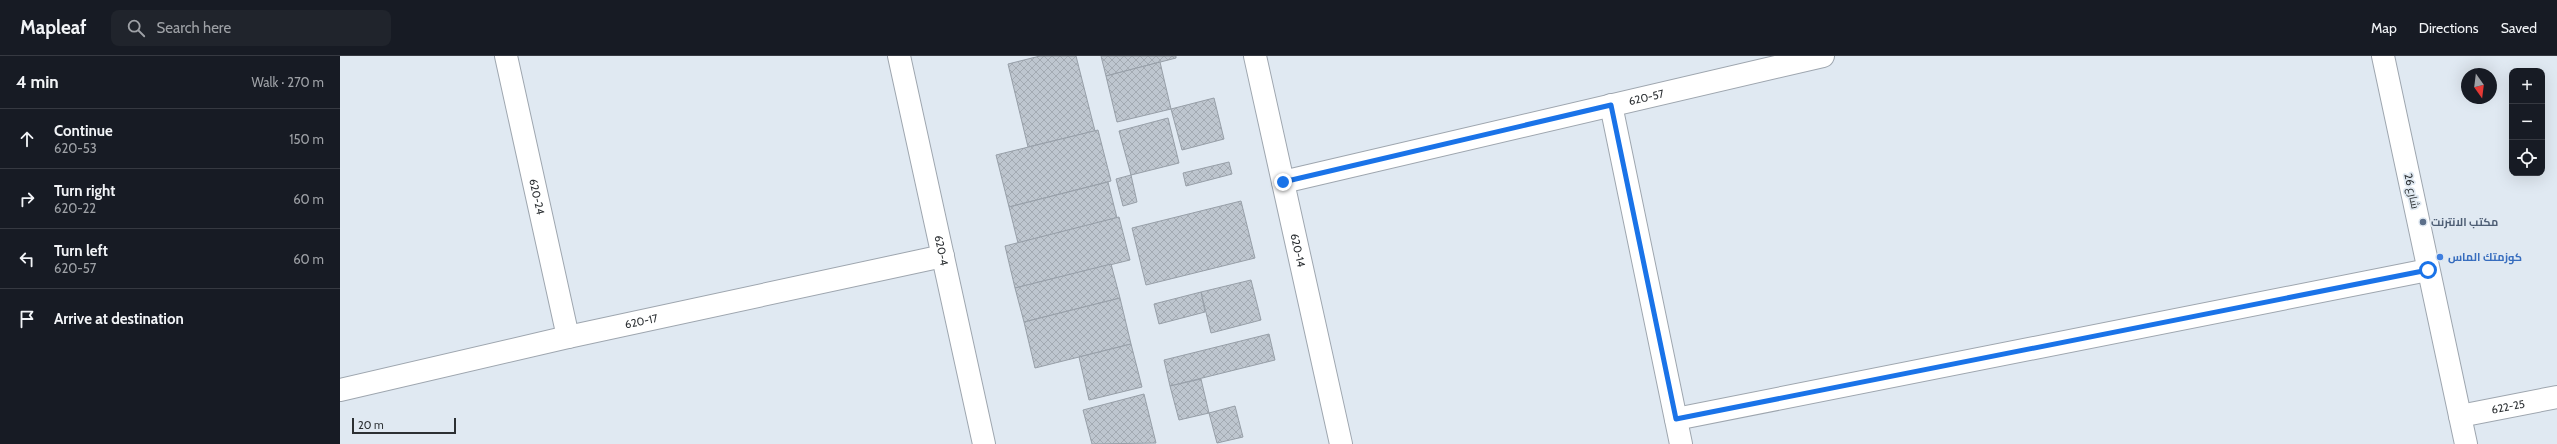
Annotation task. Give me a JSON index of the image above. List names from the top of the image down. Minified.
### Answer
{"streets":{"street":["620-57","شارع 26","620-24","620-4","620-14","620-17","622-25"]},"crossings":[["620-57","620-14"],["شارع 26","622-25"],["620-24","620-17"],["620-4","620-17"]],"places":["مكتب الانترنت","كوزمتك الماس"],"scale_bar":"20 m","north":"bottom","page":{"header":"Mapleaf","search":"Search here","nav":["Map","Directions","Saved"],"heading":["4 min","Walk · 270 m"],"map_buttons":["+","−"],"list":[["Continue","620-53","150 m"],["Turn right","620-22","60 m"],["Turn left","620-57","60 m"],"Arrive at destination"],"scale":"20 m"}}
